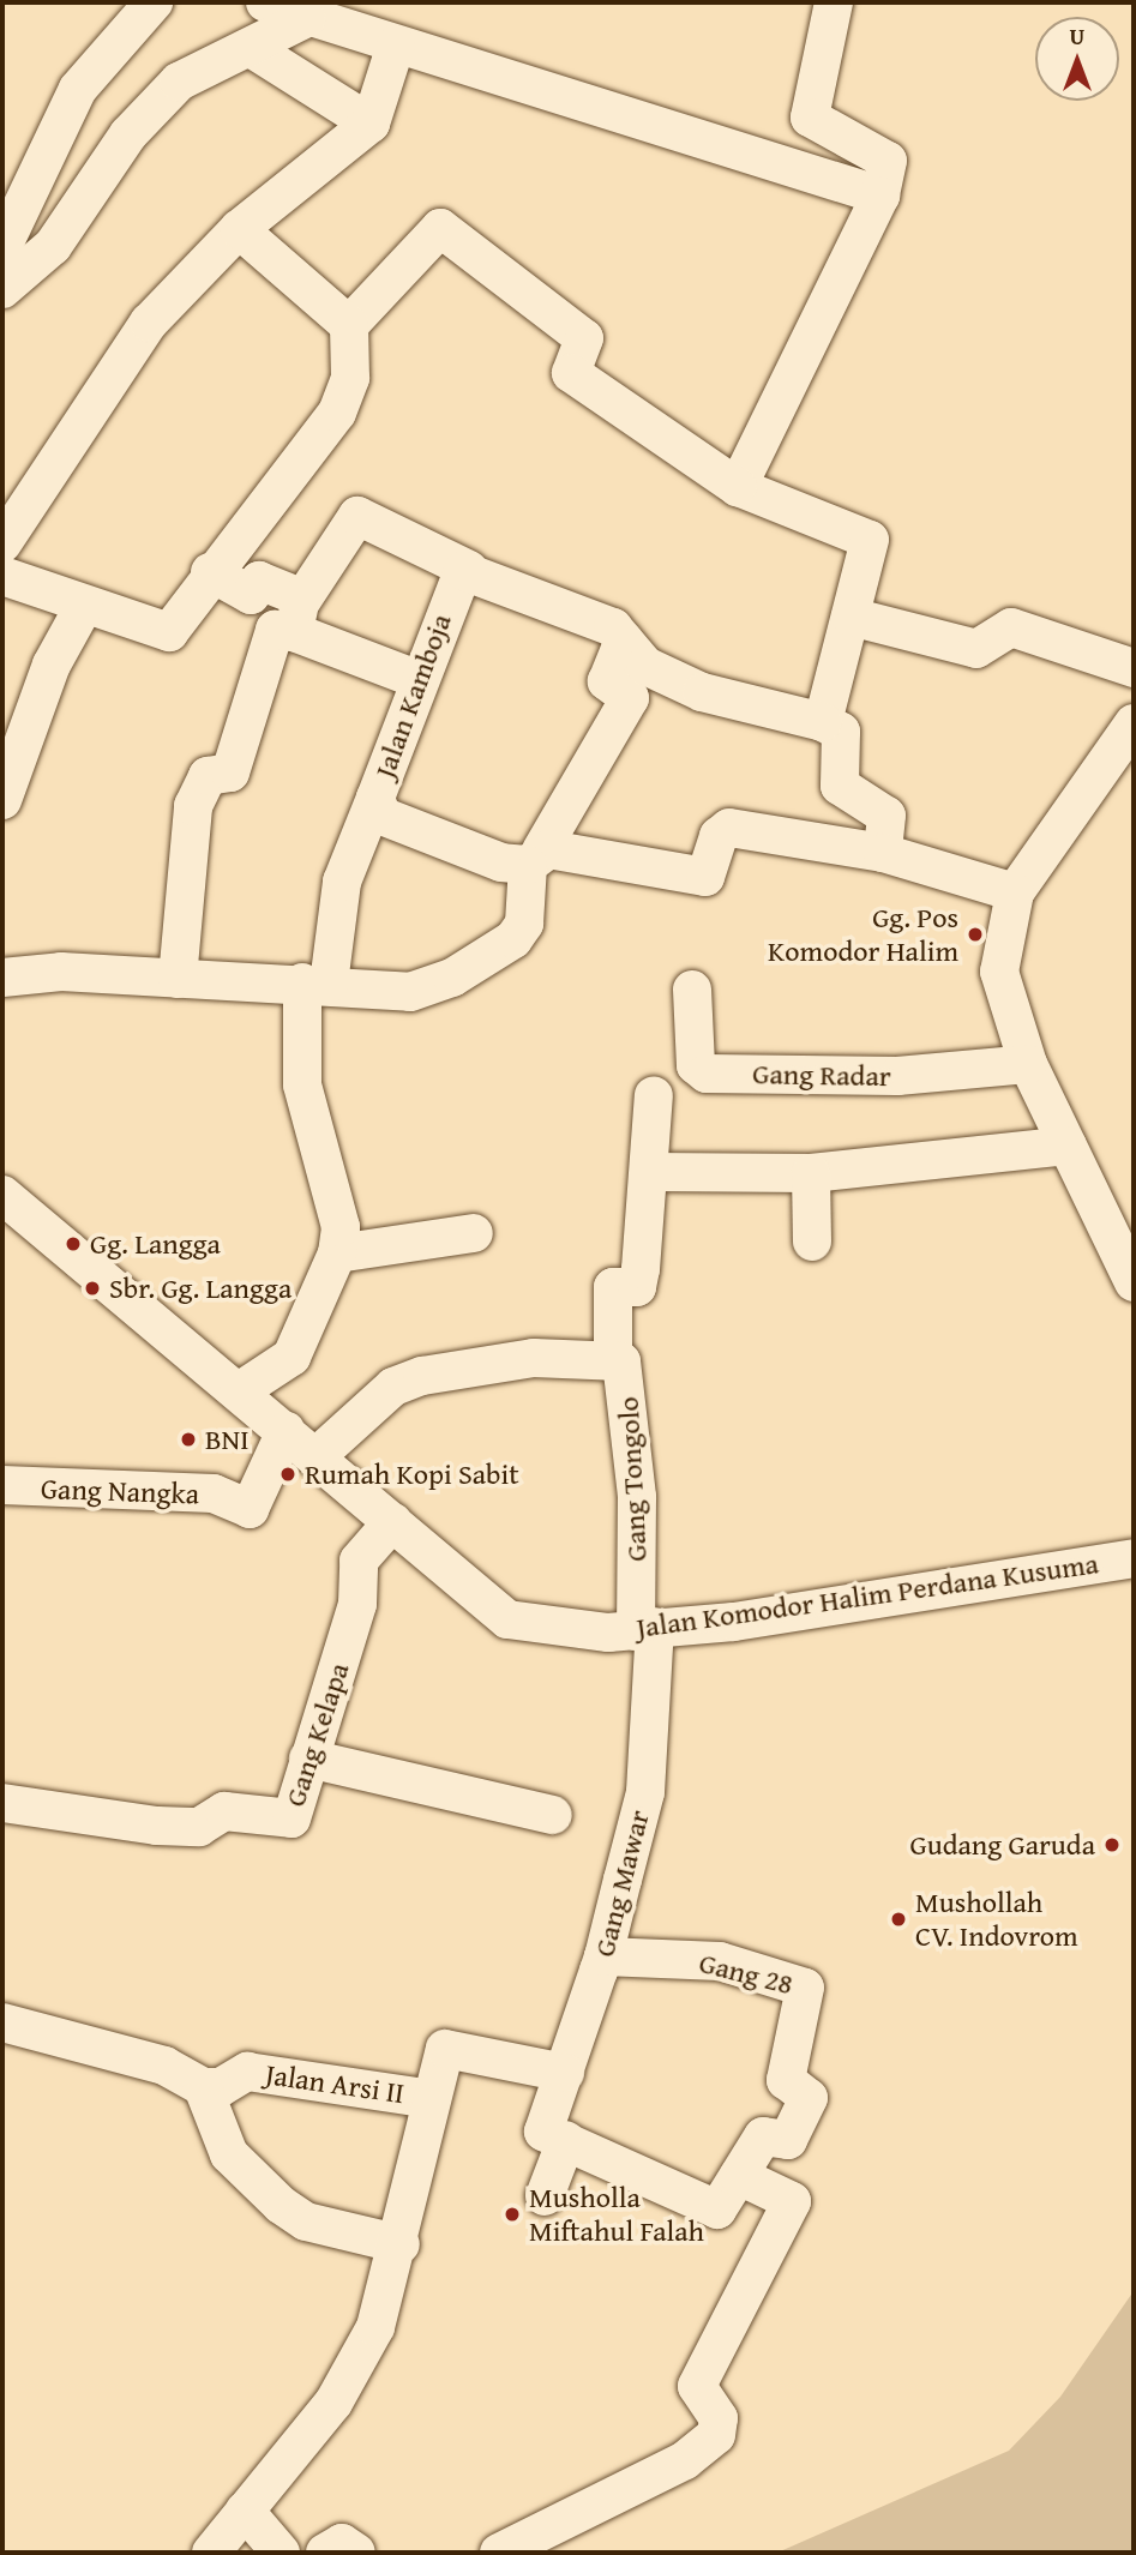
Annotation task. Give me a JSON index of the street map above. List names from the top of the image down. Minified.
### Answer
{"streets":{"street":["Jalan Kamboja","Gang Radar","Gang Tongolo","Gang Nangka","Jalan Komodor Halim Perdana Kusuma","Gang Kelapa","Gang Mawar","Gang 28","Jalan Arsi II"]},"crossings":[["Gang Tongolo","Jalan Komodor Halim Perdana Kusuma"],["Gang Tongolo","Gang Mawar"],["Gang Nangka","Jalan Komodor Halim Perdana Kusuma"],["Jalan Komodor Halim Perdana Kusuma","Gang Kelapa"],["Jalan Komodor Halim Perdana Kusuma","Gang Mawar"],["Gang Mawar","Gang 28"]],"places":["Gg. Pos Komodor Halim","Gg. Langga","Sbr. Gg. Langga","BNI","Rumah Kopi Sabit","Gudang Garuda","Mushollah CV. Indovrom","Musholla Miftahul Falah"],"north":"top"}
